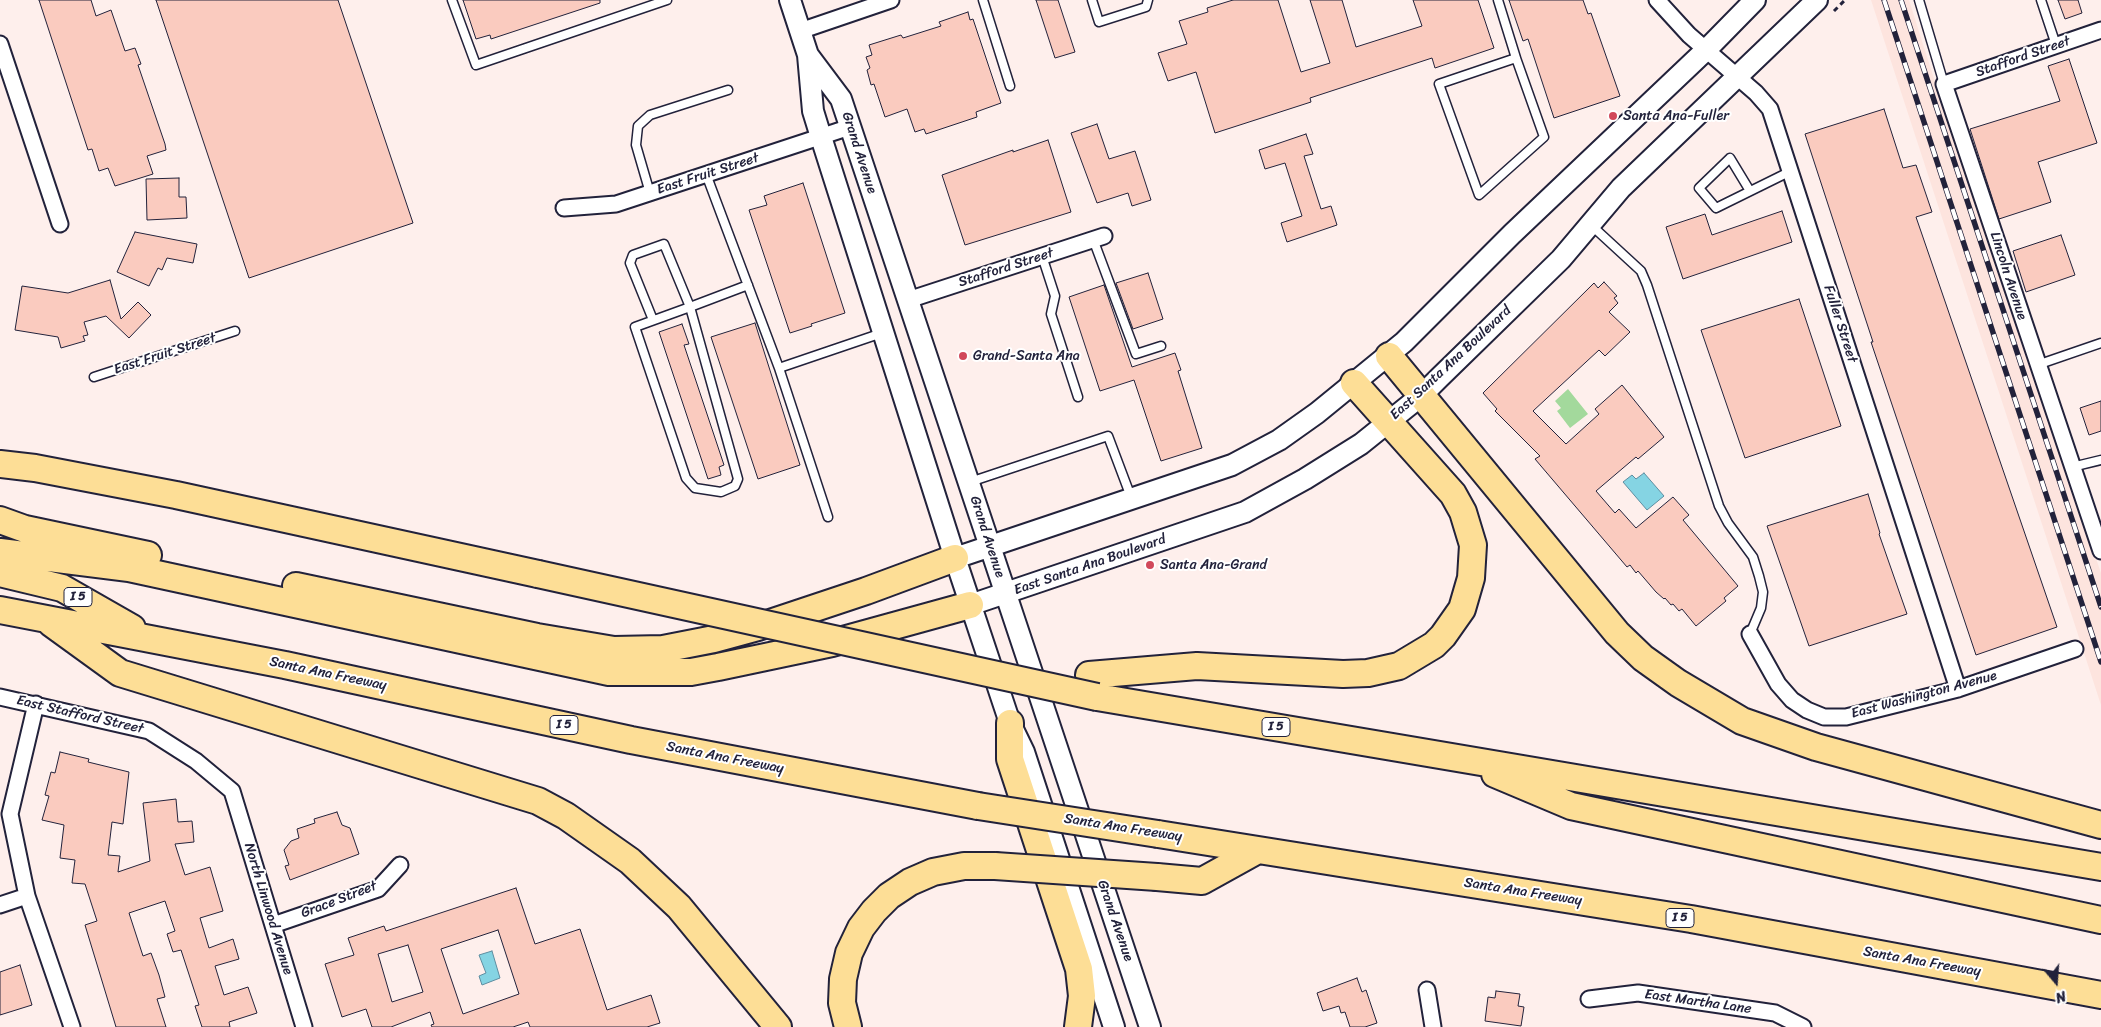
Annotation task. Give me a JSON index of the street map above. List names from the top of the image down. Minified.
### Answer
{"streets":{"highway":["I 5","Santa Ana Freeway"],"main road":["Grand Avenue","East Santa Ana Boulevard"],"street":["Stafford Street","East Fruit Street","Lincoln Avenue","Fuller Street","East Washington Avenue","East Stafford Street","Grace Street","North Linwood Avenue","East Martha Lane"]},"crossings":[["Stafford Street","Grand Avenue"],["Stafford Street","Lincoln Avenue"],["Grand Avenue","East Fruit Street"],["Grand Avenue","East Santa Ana Boulevard"],["Fuller Street","East Santa Ana Boulevard"],["Fuller Street","East Washington Avenue"],["East Stafford Street","North Linwood Avenue"],["Grace Street","North Linwood Avenue"]],"places":["Santa Ana-Fuller","Grand-Santa Ana","Santa Ana-Grand"],"north":"bottom"}
